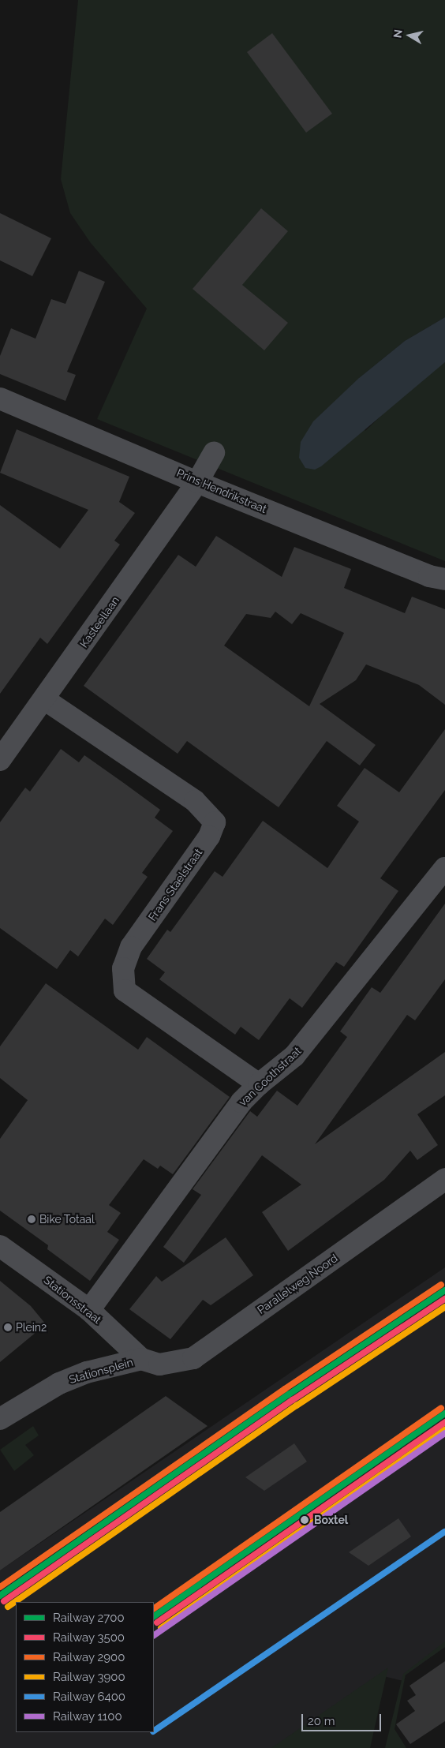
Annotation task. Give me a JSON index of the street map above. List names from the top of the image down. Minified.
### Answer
{"streets":{"street":["Prins Hendrikstraat","Kasteellaan","Frans Staelstraat","van Coothstraat","Parallelweg Noord","Stationsstraat","Stationsplein"]},"crossings":[["Prins Hendrikstraat","Kasteellaan"],["Kasteellaan","Frans Staelstraat"],["Frans Staelstraat","van Coothstraat"],["van Coothstraat","Stationsstraat"],["Parallelweg Noord","Stationsstraat"],["Parallelweg Noord","Stationsplein"],["Stationsstraat","Stationsplein"]],"places":["Bike Totaal","Plein2","Boxtel"],"lines":["rail line 2900","rail line 2700","rail line 3500","rail line 3900","rail line 1100","rail line 6400"],"legend":["Railway 2700","Railway 3500","Railway 2900","Railway 3900","Railway 6400","Railway 1100"],"scale_bar":"20 m","north":"left"}
